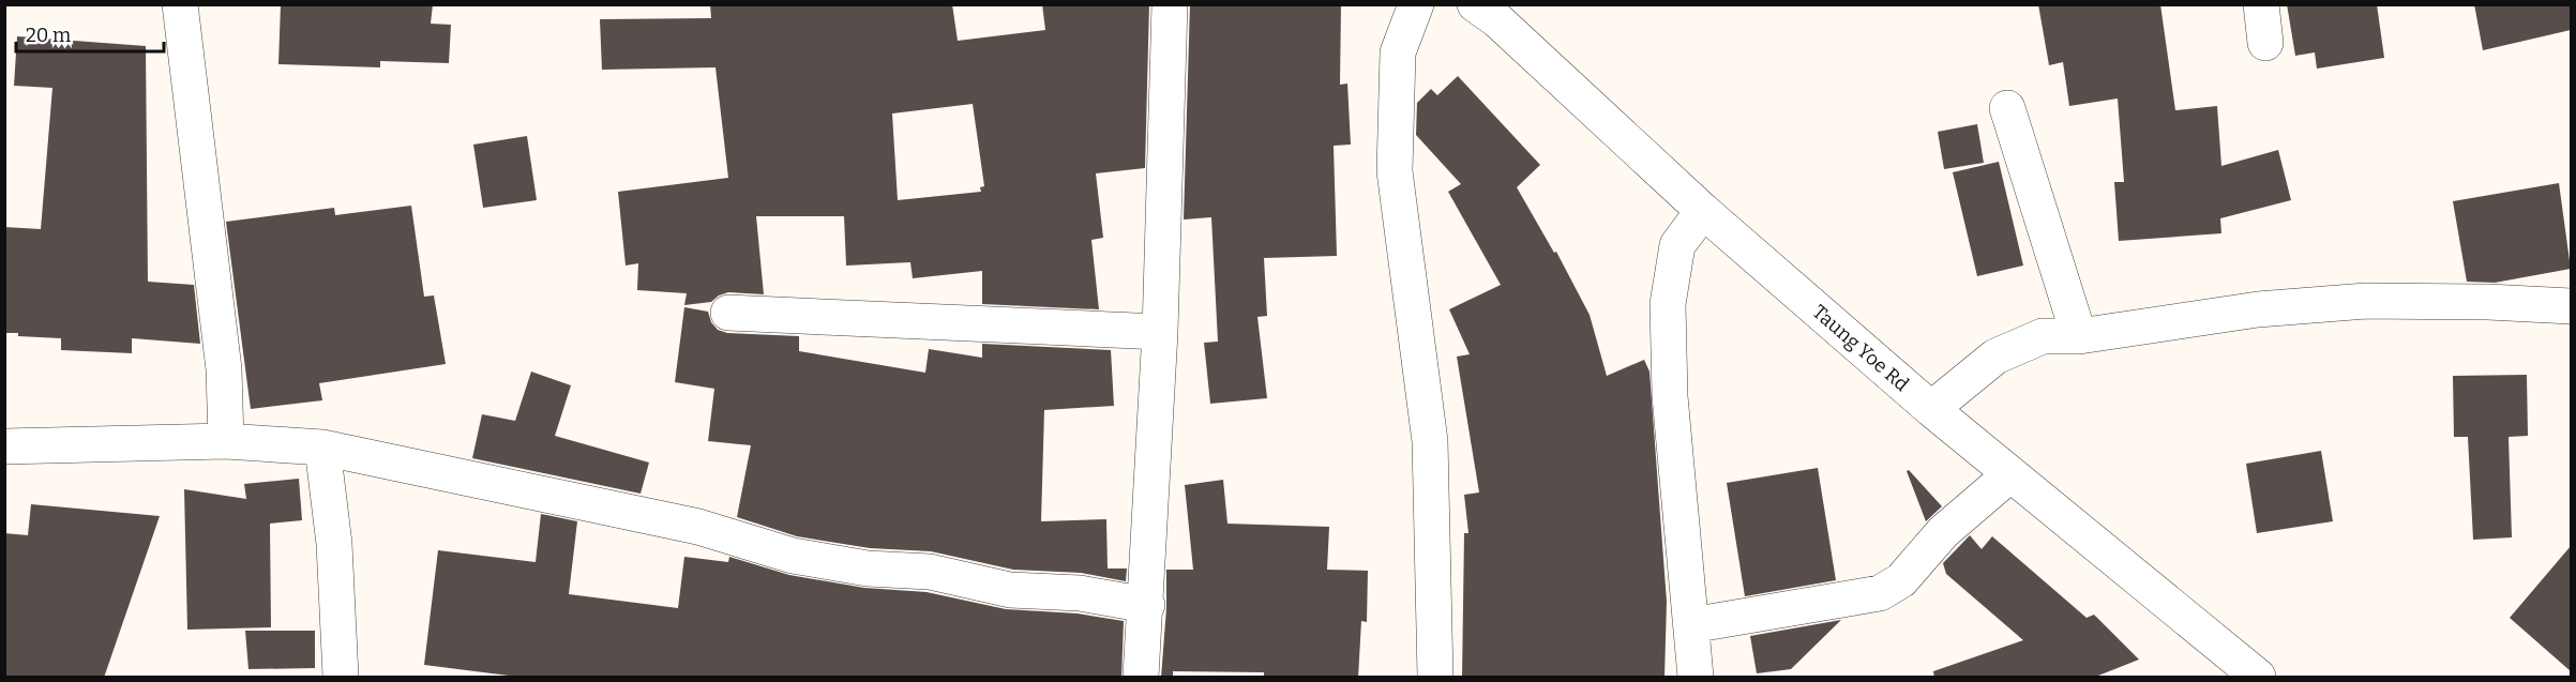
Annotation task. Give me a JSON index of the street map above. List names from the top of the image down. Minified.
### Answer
{"streets":{"street":["Taung Yoe Rd"]},"scale_bar":"20 m"}
